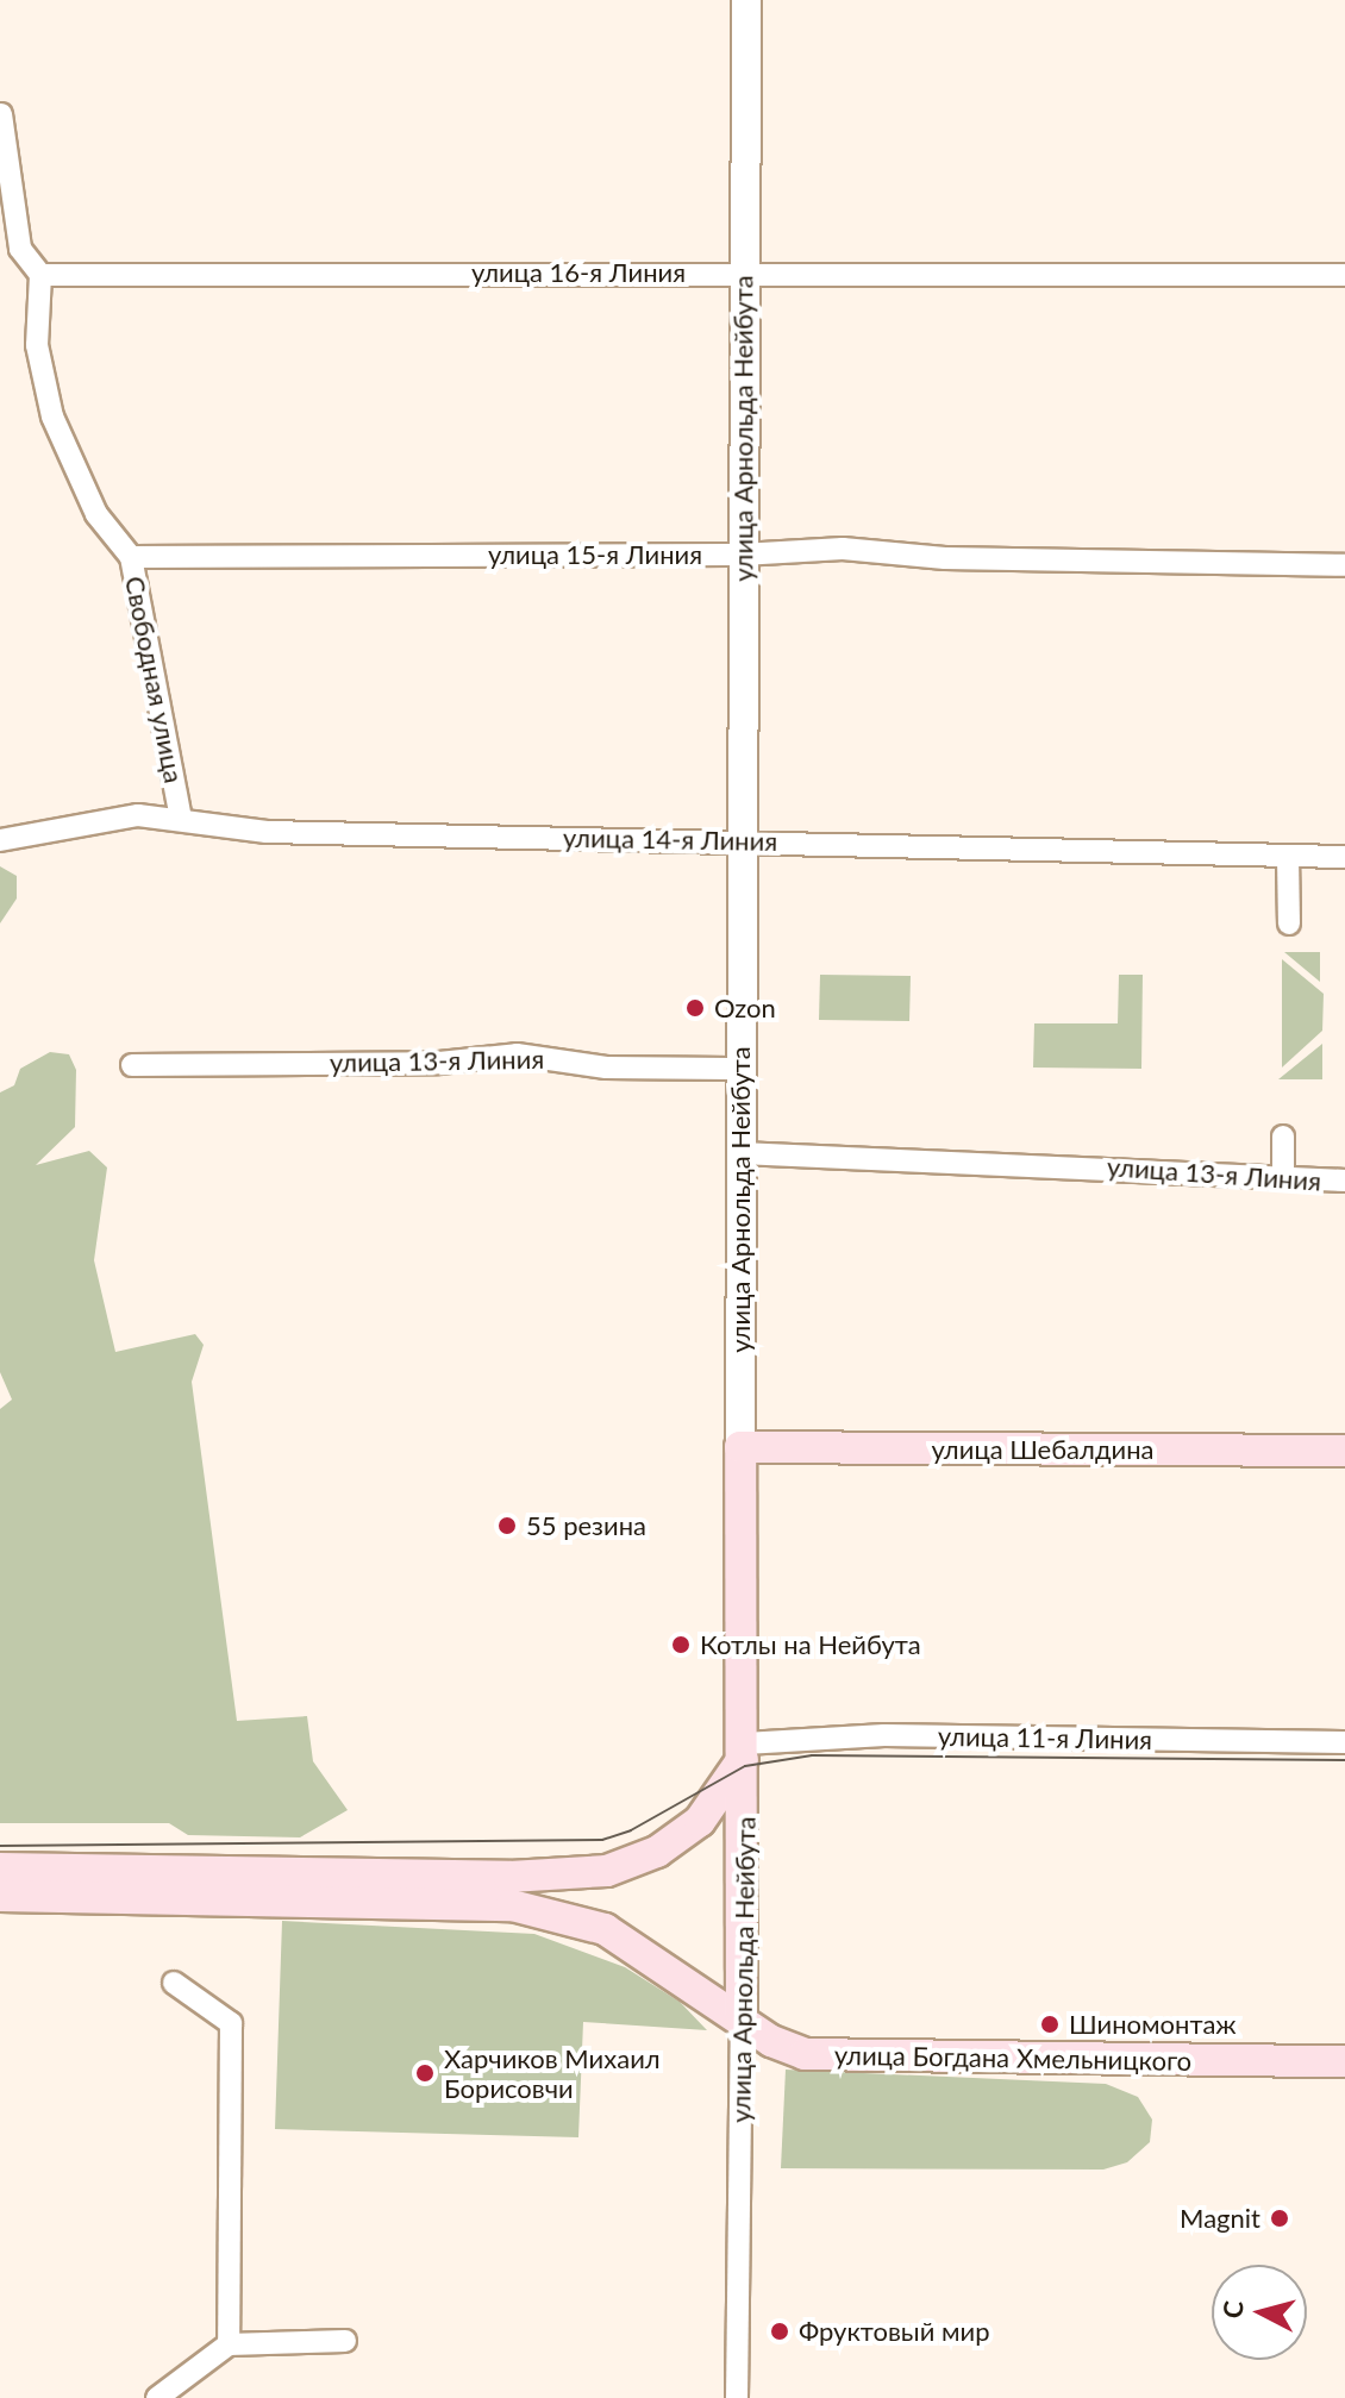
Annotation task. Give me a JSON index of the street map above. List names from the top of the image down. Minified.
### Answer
{"streets":{"main road":["улица Арнольда Нейбута","улица Шебалдина","улица Богдана Хмельницкого"],"street":["улица 16-я Линия","улица 15-я Линия","Свободная улица","улица 14-я Линия","улица 13-я Линия","улица 11-я Линия"]},"crossings":[["улица 16-я Линия","улица Арнольда Нейбута"],["улица 16-я Линия","Свободная улица"],["улица Арнольда Нейбута","улица 15-я Линия"],["улица Арнольда Нейбута","улица 14-я Линия"],["улица Арнольда Нейбута","улица 13-я Линия"],["улица Арнольда Нейбута","улица Шебалдина"],["улица Арнольда Нейбута","улица 11-я Линия"],["улица Арнольда Нейбута","улица Богдана Хмельницкого"],["улица 15-я Линия","Свободная улица"],["Свободная улица","улица 14-я Линия"]],"places":["Ozon","55 резина","Котлы на Нейбута","Шиномонтаж","Харчиков Михаил Борисовчи","Magnit","Фруктовый мир"],"north":"left"}
